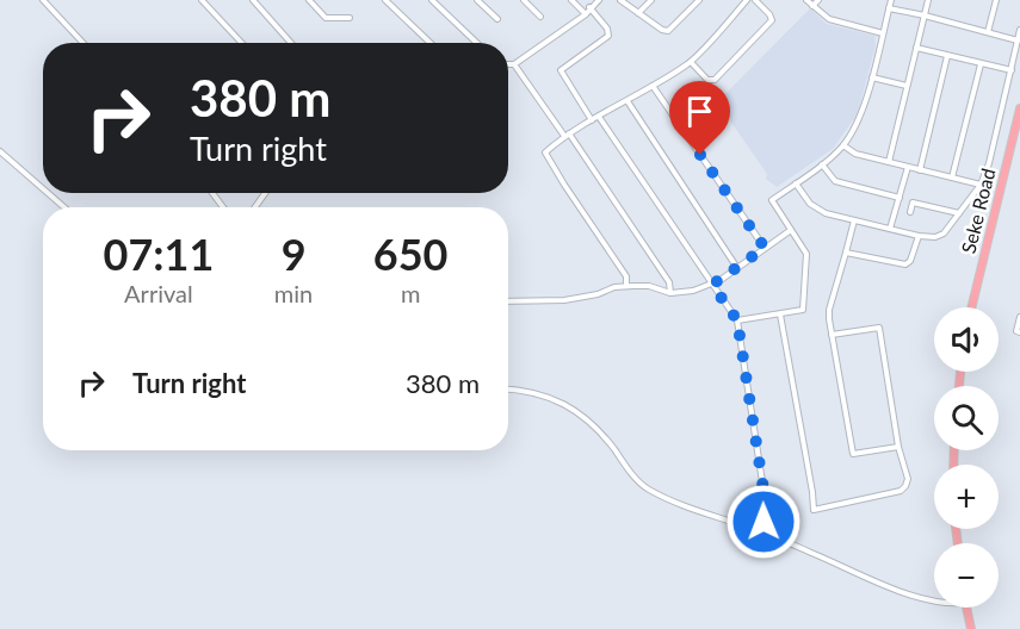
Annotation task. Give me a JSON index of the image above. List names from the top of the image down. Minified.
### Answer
{"streets":{"main road":["Seke Road"]},"page":{"turn":["380 m","Turn right"],"eta":["07:11","Arrival","9","min","650","m"],"map_buttons":["+","−"],"list":[{"name":"Turn right","value":"380 m"}]}}
